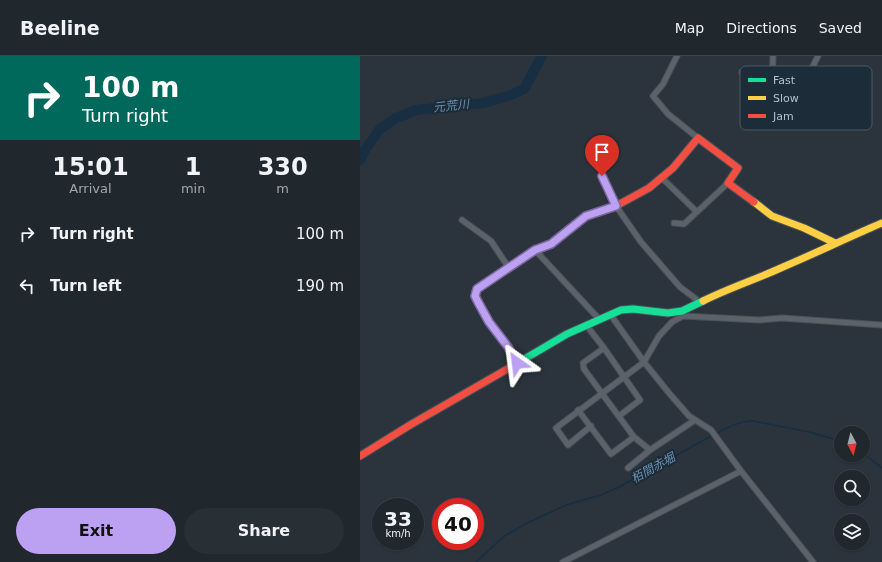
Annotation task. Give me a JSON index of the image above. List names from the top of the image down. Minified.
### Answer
{"water":["元荒川","栢間赤堀"],"legend":["Fast","Slow","Jam"],"north":"bottom","page":{"header":"Beeline","nav":["Map","Directions","Saved"],"turn":["100 m","Turn right"],"eta":["15:01","Arrival","1","min","330","m"],"list":[{"name":"Turn right","value":"100 m"},{"name":"Turn left","value":"190 m"}],"speed":"33 km/h","limit":"40","buttons":["Exit","Share"]}}
